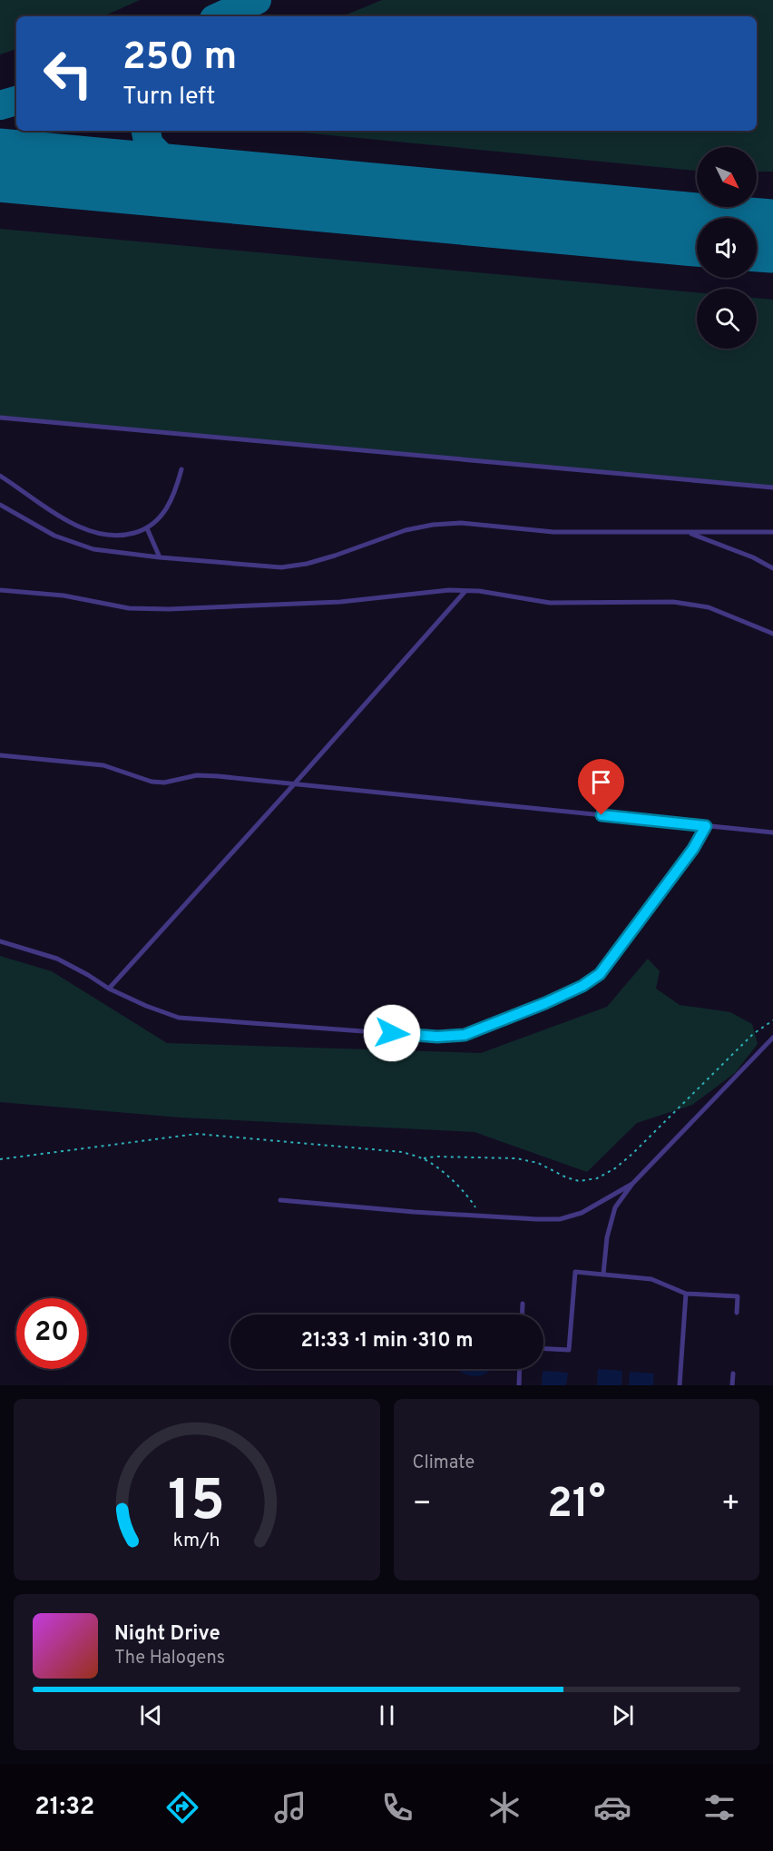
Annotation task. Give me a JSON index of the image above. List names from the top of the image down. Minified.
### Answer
{"north":"bottom right","page":{"turn":["250 m","Turn left"],"limit":"20","trip":"21:33 · 1 min · 310 m","tile":"Climate","heat":["−","21°","+"],"song":["Night Drive","The Halogens"],"tabs":"21:32","gauge":["15","km/h"]}}
